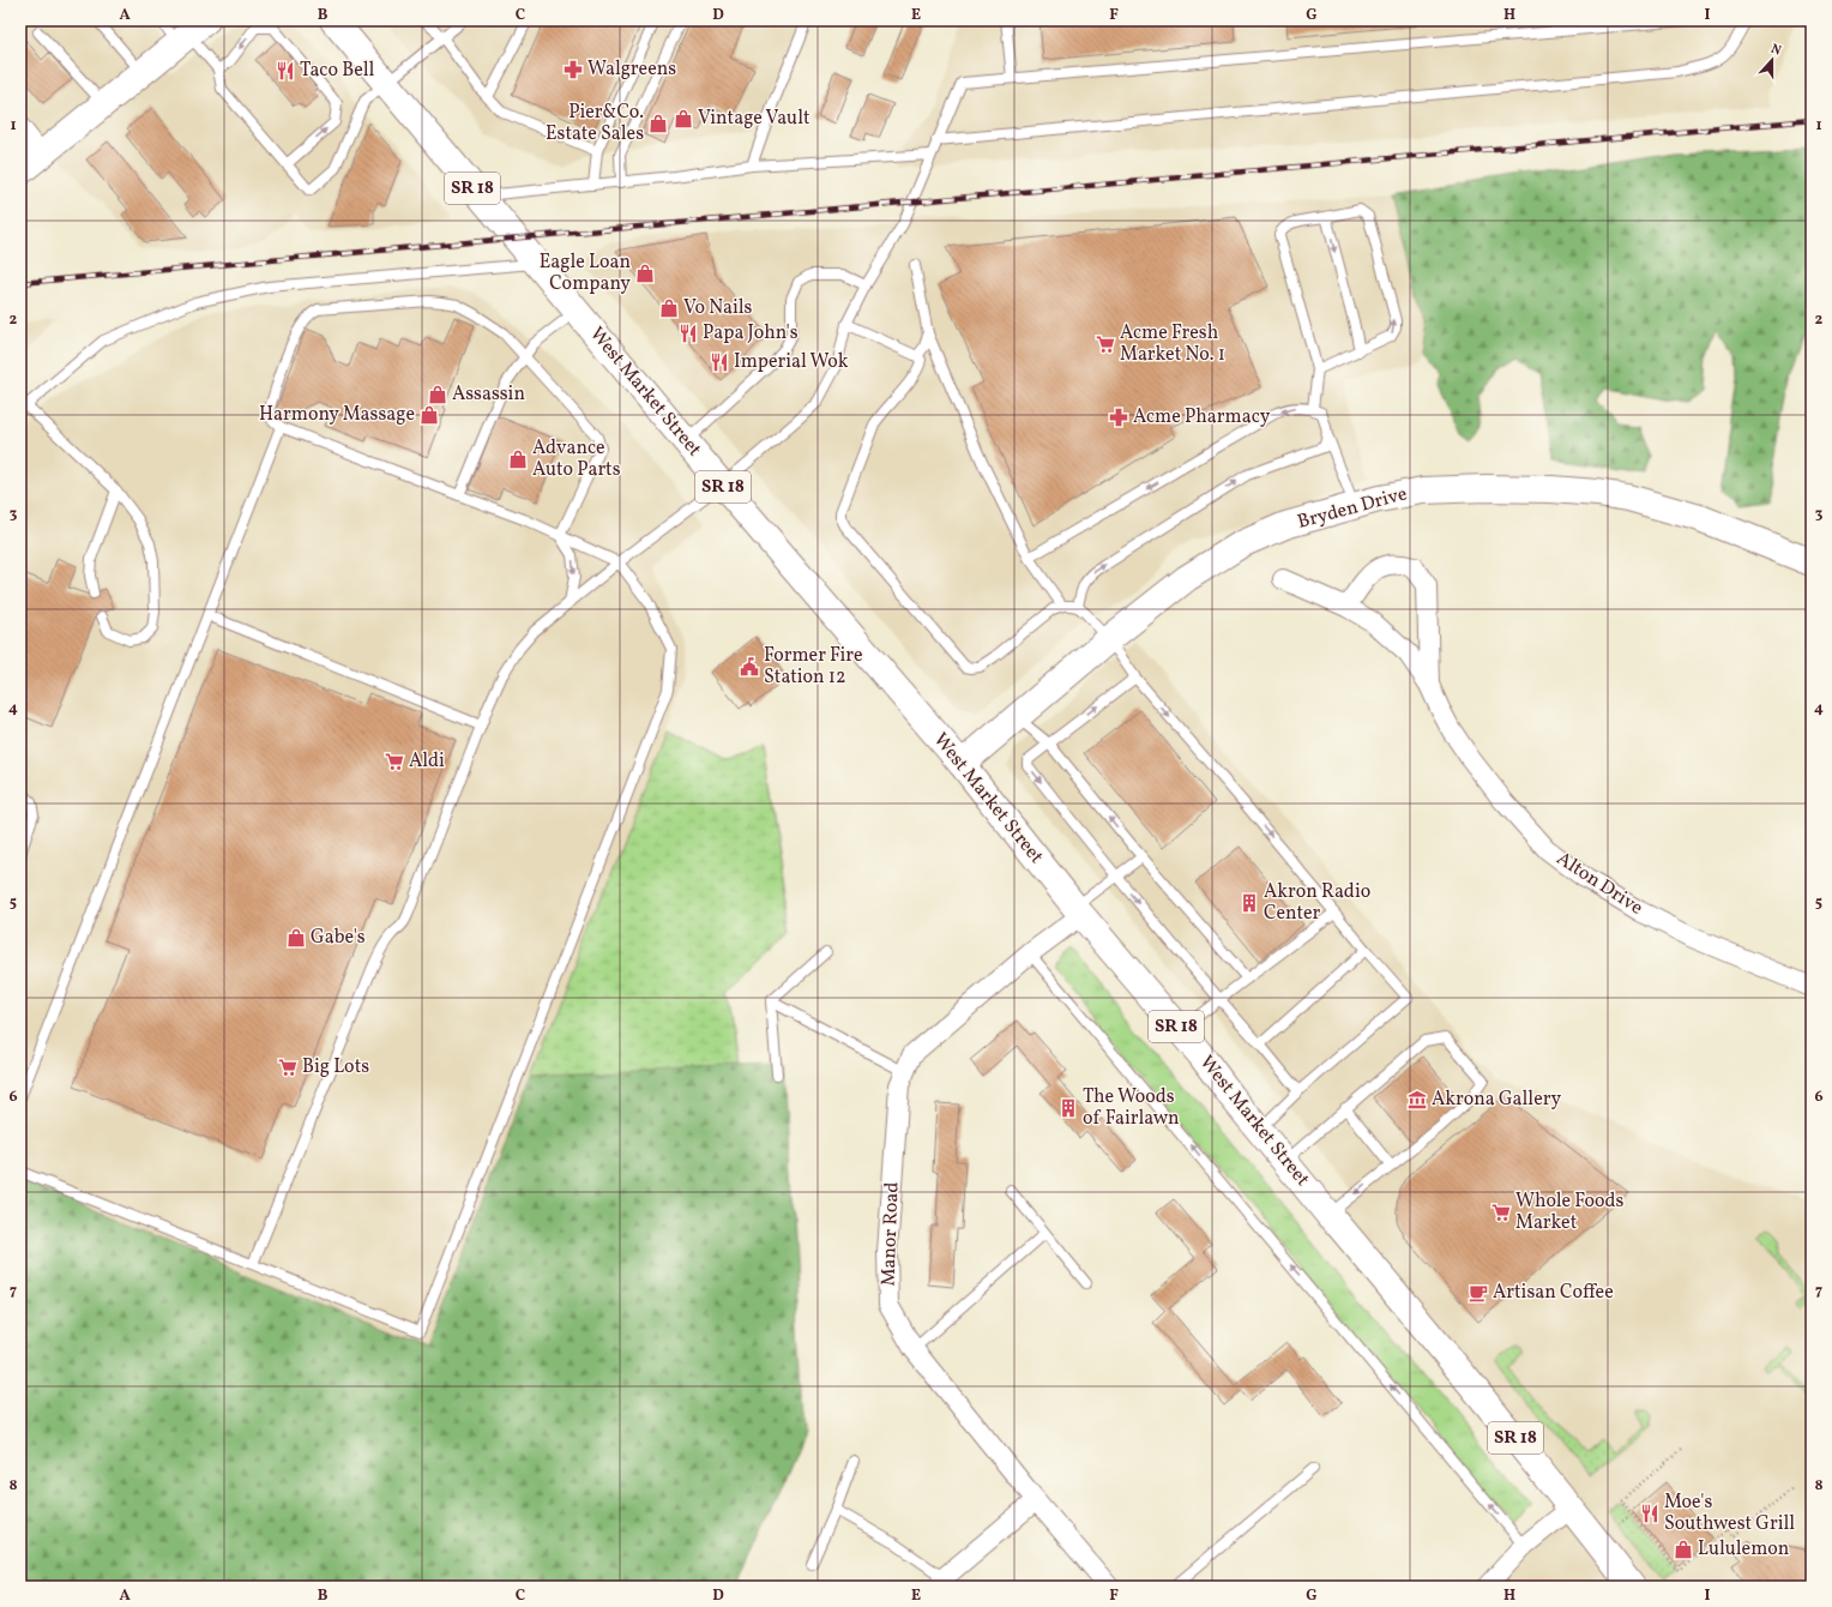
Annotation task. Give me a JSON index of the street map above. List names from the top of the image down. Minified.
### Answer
{"streets":{"main road":["SR 18","West Market Street","Bryden Drive"],"street":["Alton Drive","Manor Road"]},"crossings":[["West Market Street","Bryden Drive"],["West Market Street","Manor Road"]],"places":{"pharmacy":["Walgreens","Acme Pharmacy"],"restaurant":["Taco Bell","Papa John's","Imperial Wok","Moe's Southwest Grill"],"shop":["Vintage Vault","Pier&Co. Estate Sales","Eagle Loan Company","Vo Nails","Assassin","Harmony Massage","Advance Auto Parts","Gabe's","Lululemon"],"supermarket":["Acme Fresh Market No. 1","Aldi","Big Lots","Whole Foods Market"],"public building":["Former Fire Station 12"],"building":["Akron Radio Center","The Woods of Fairlawn"],"museum":["Akrona Gallery"],"cafe":["Artisan Coffee"]},"north":"top","grid":{"columns":["A","B","C","D","E","F","G","H","I"],"rows":["1","2","3","4","5","6","7","8"]}}
